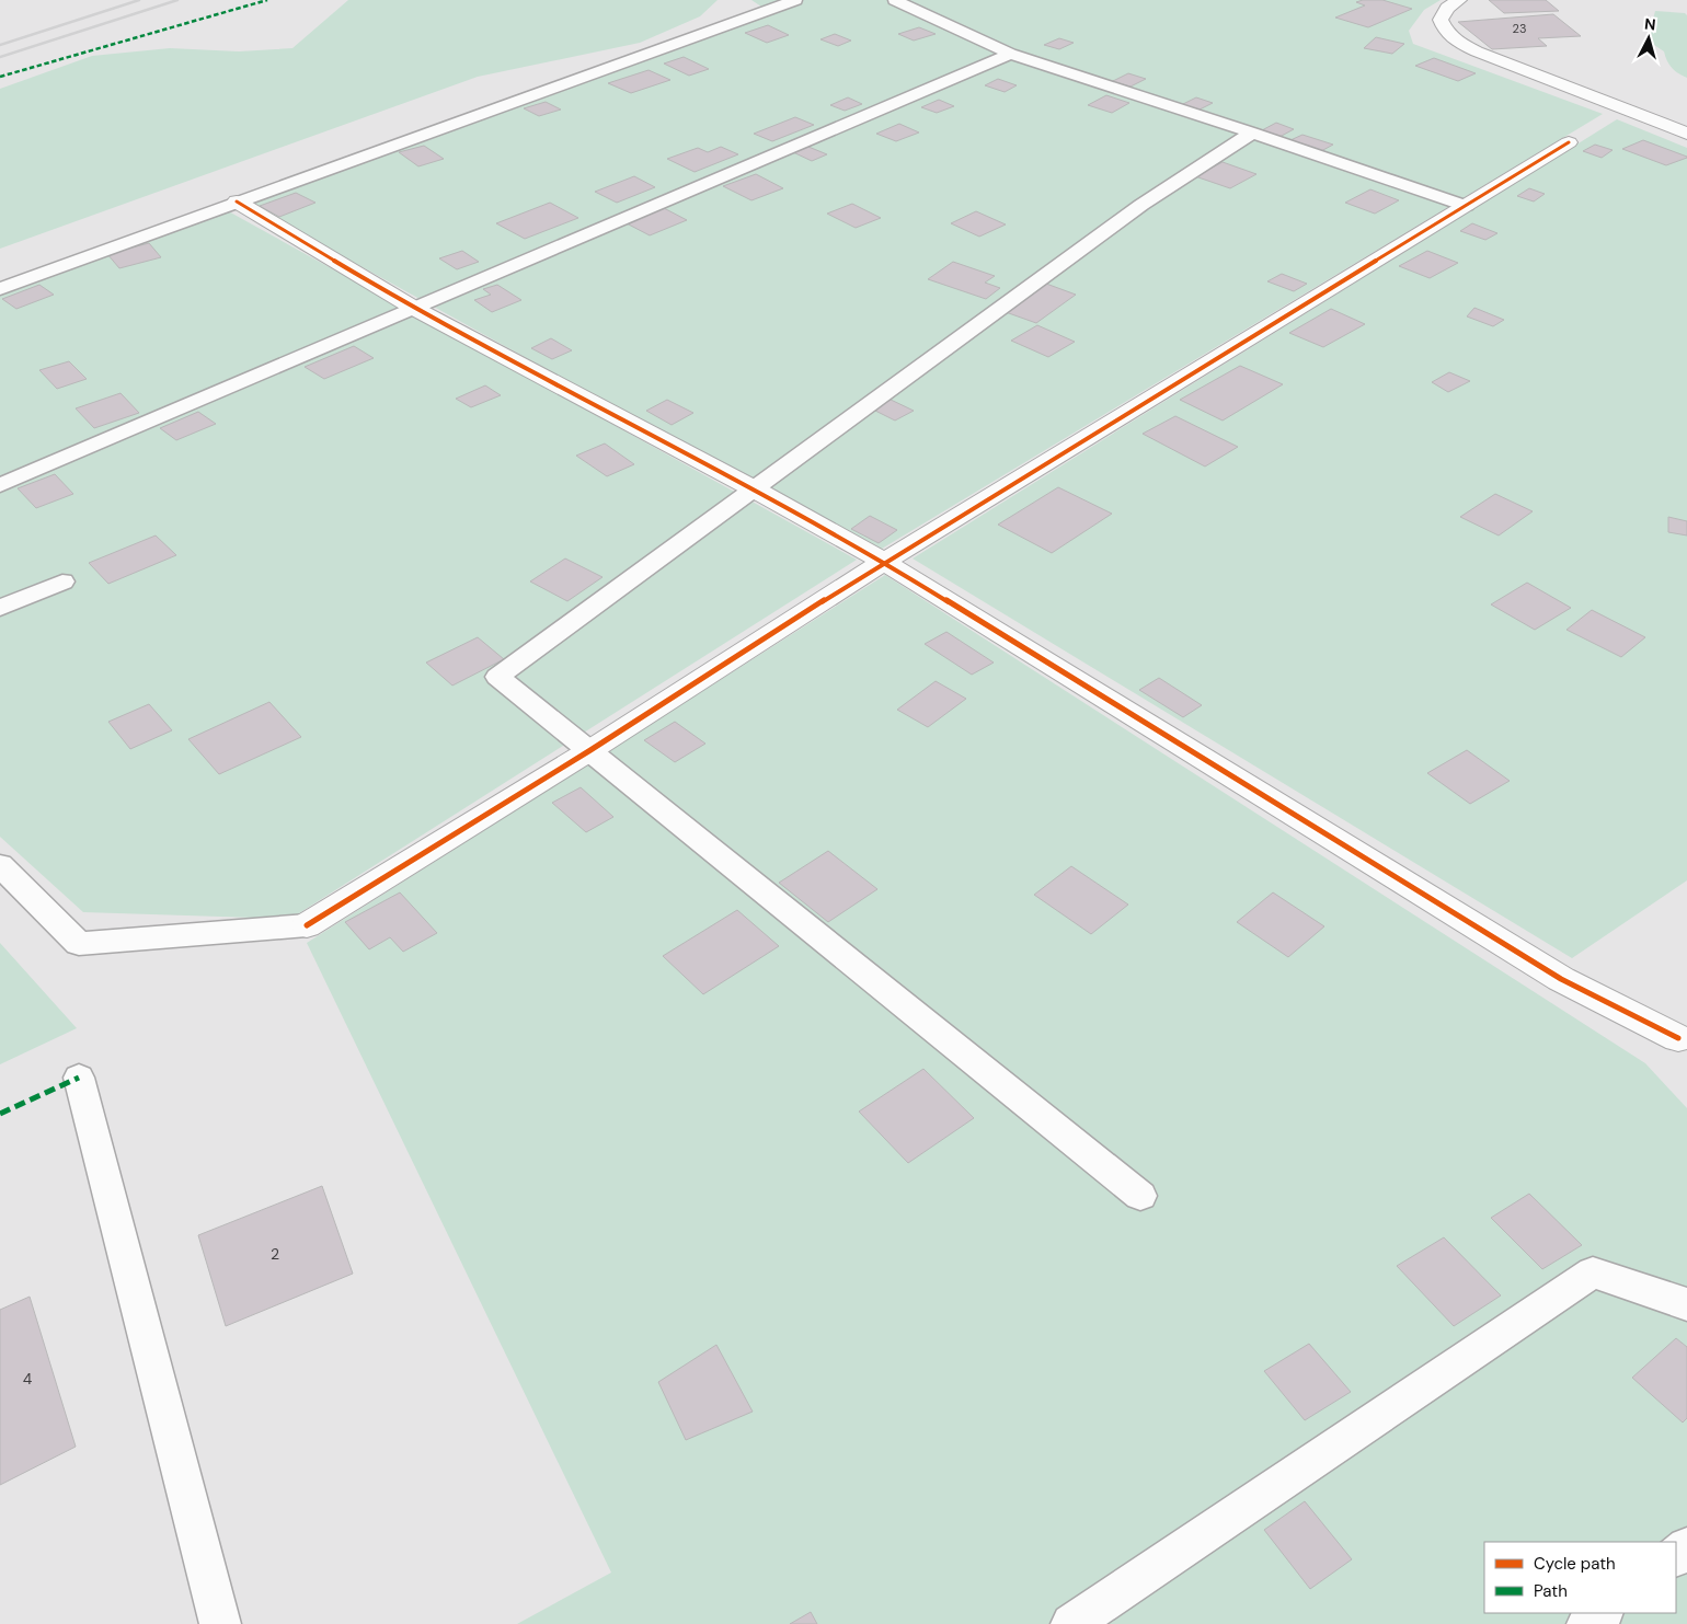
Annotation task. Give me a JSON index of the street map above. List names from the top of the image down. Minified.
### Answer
{"house_numbers":["23","2","4"],"legend":["Cycle path","Path"],"north":"top"}
